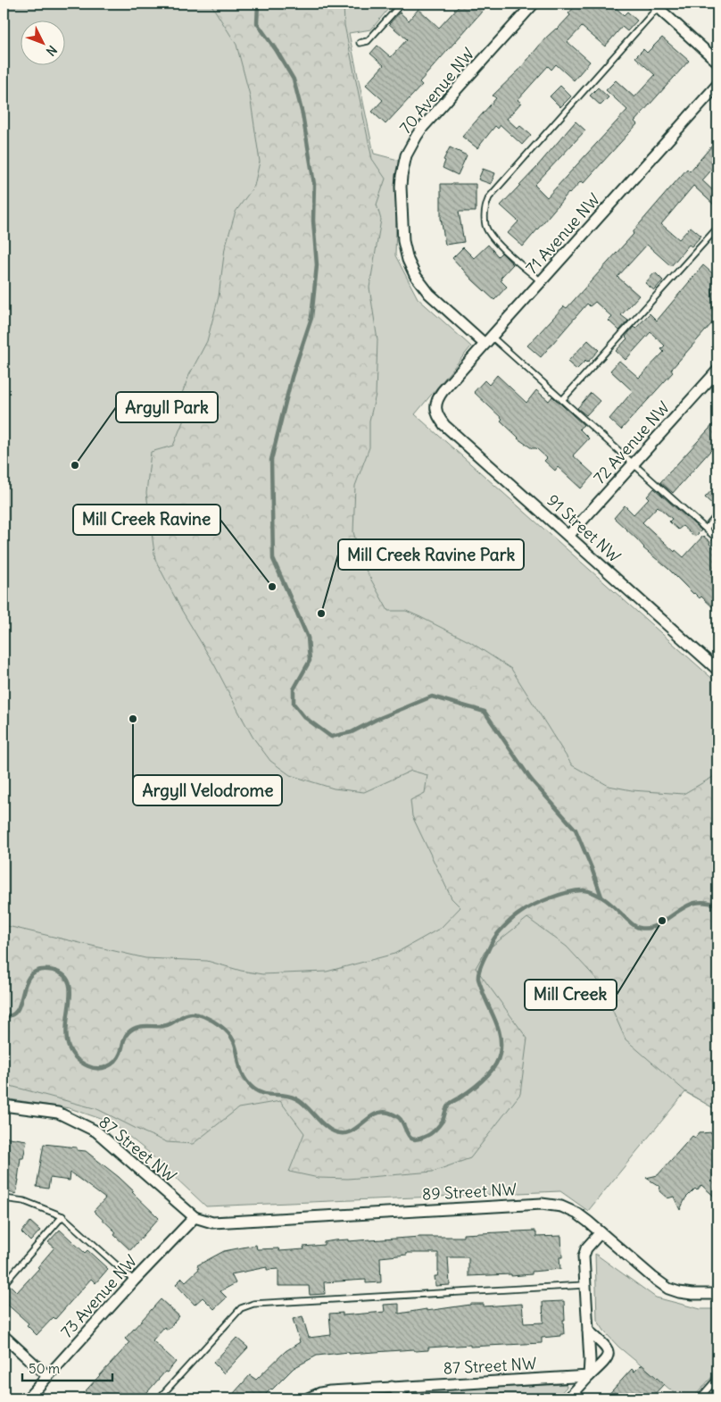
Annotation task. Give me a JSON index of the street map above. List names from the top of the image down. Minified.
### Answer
{"streets":{"street":["70 Avenue NW","71 Avenue NW","72 Avenue NW","91 Street NW","87 Street NW","89 Street NW","73 Avenue NW"]},"crossings":[["70 Avenue NW","71 Avenue NW"],["71 Avenue NW","91 Street NW"],["72 Avenue NW","91 Street NW"],["87 Street NW","89 Street NW"],["87 Street NW","73 Avenue NW"],["89 Street NW","73 Avenue NW"]],"places":["Argyll Park","Mill Creek Ravine","Mill Creek Ravine Park","Argyll Velodrome","Mill Creek"],"scale_bar":"50 m","north":"bottom right"}
